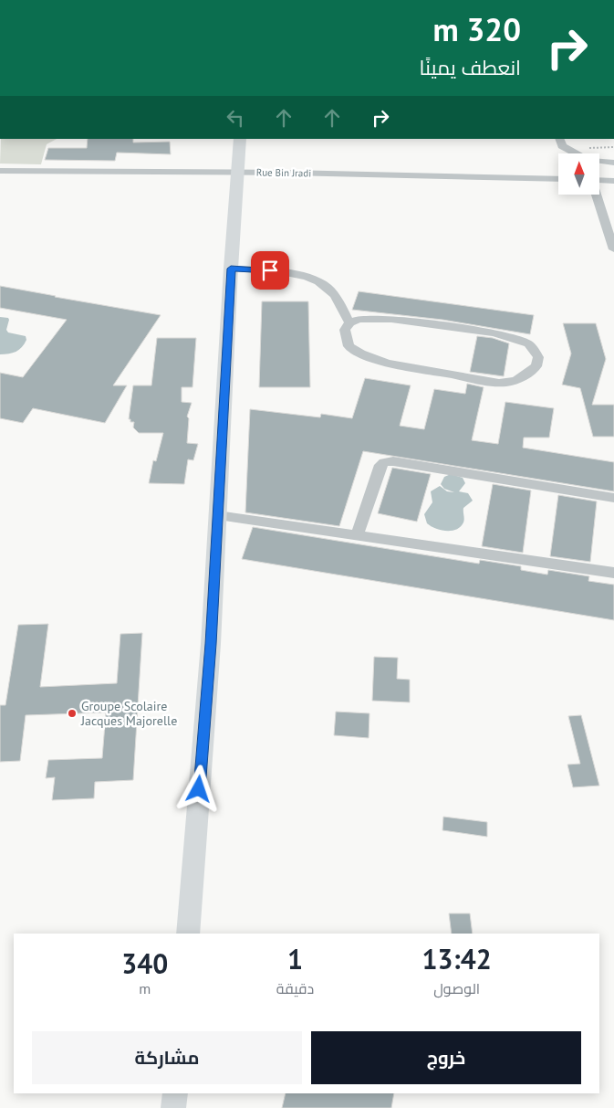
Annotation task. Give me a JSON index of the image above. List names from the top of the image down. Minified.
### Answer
{"streets":{"street":["Rue Bin Jradi"]},"places":["Groupe Scolaire Jacques Majorelle"],"north":"top","page":{"turn":["320 m","انعطف يمينًا"],"eta":["13:42","الوصول","1","دقيقة","340","m"],"buttons":["خروج","مشاركة"]}}
